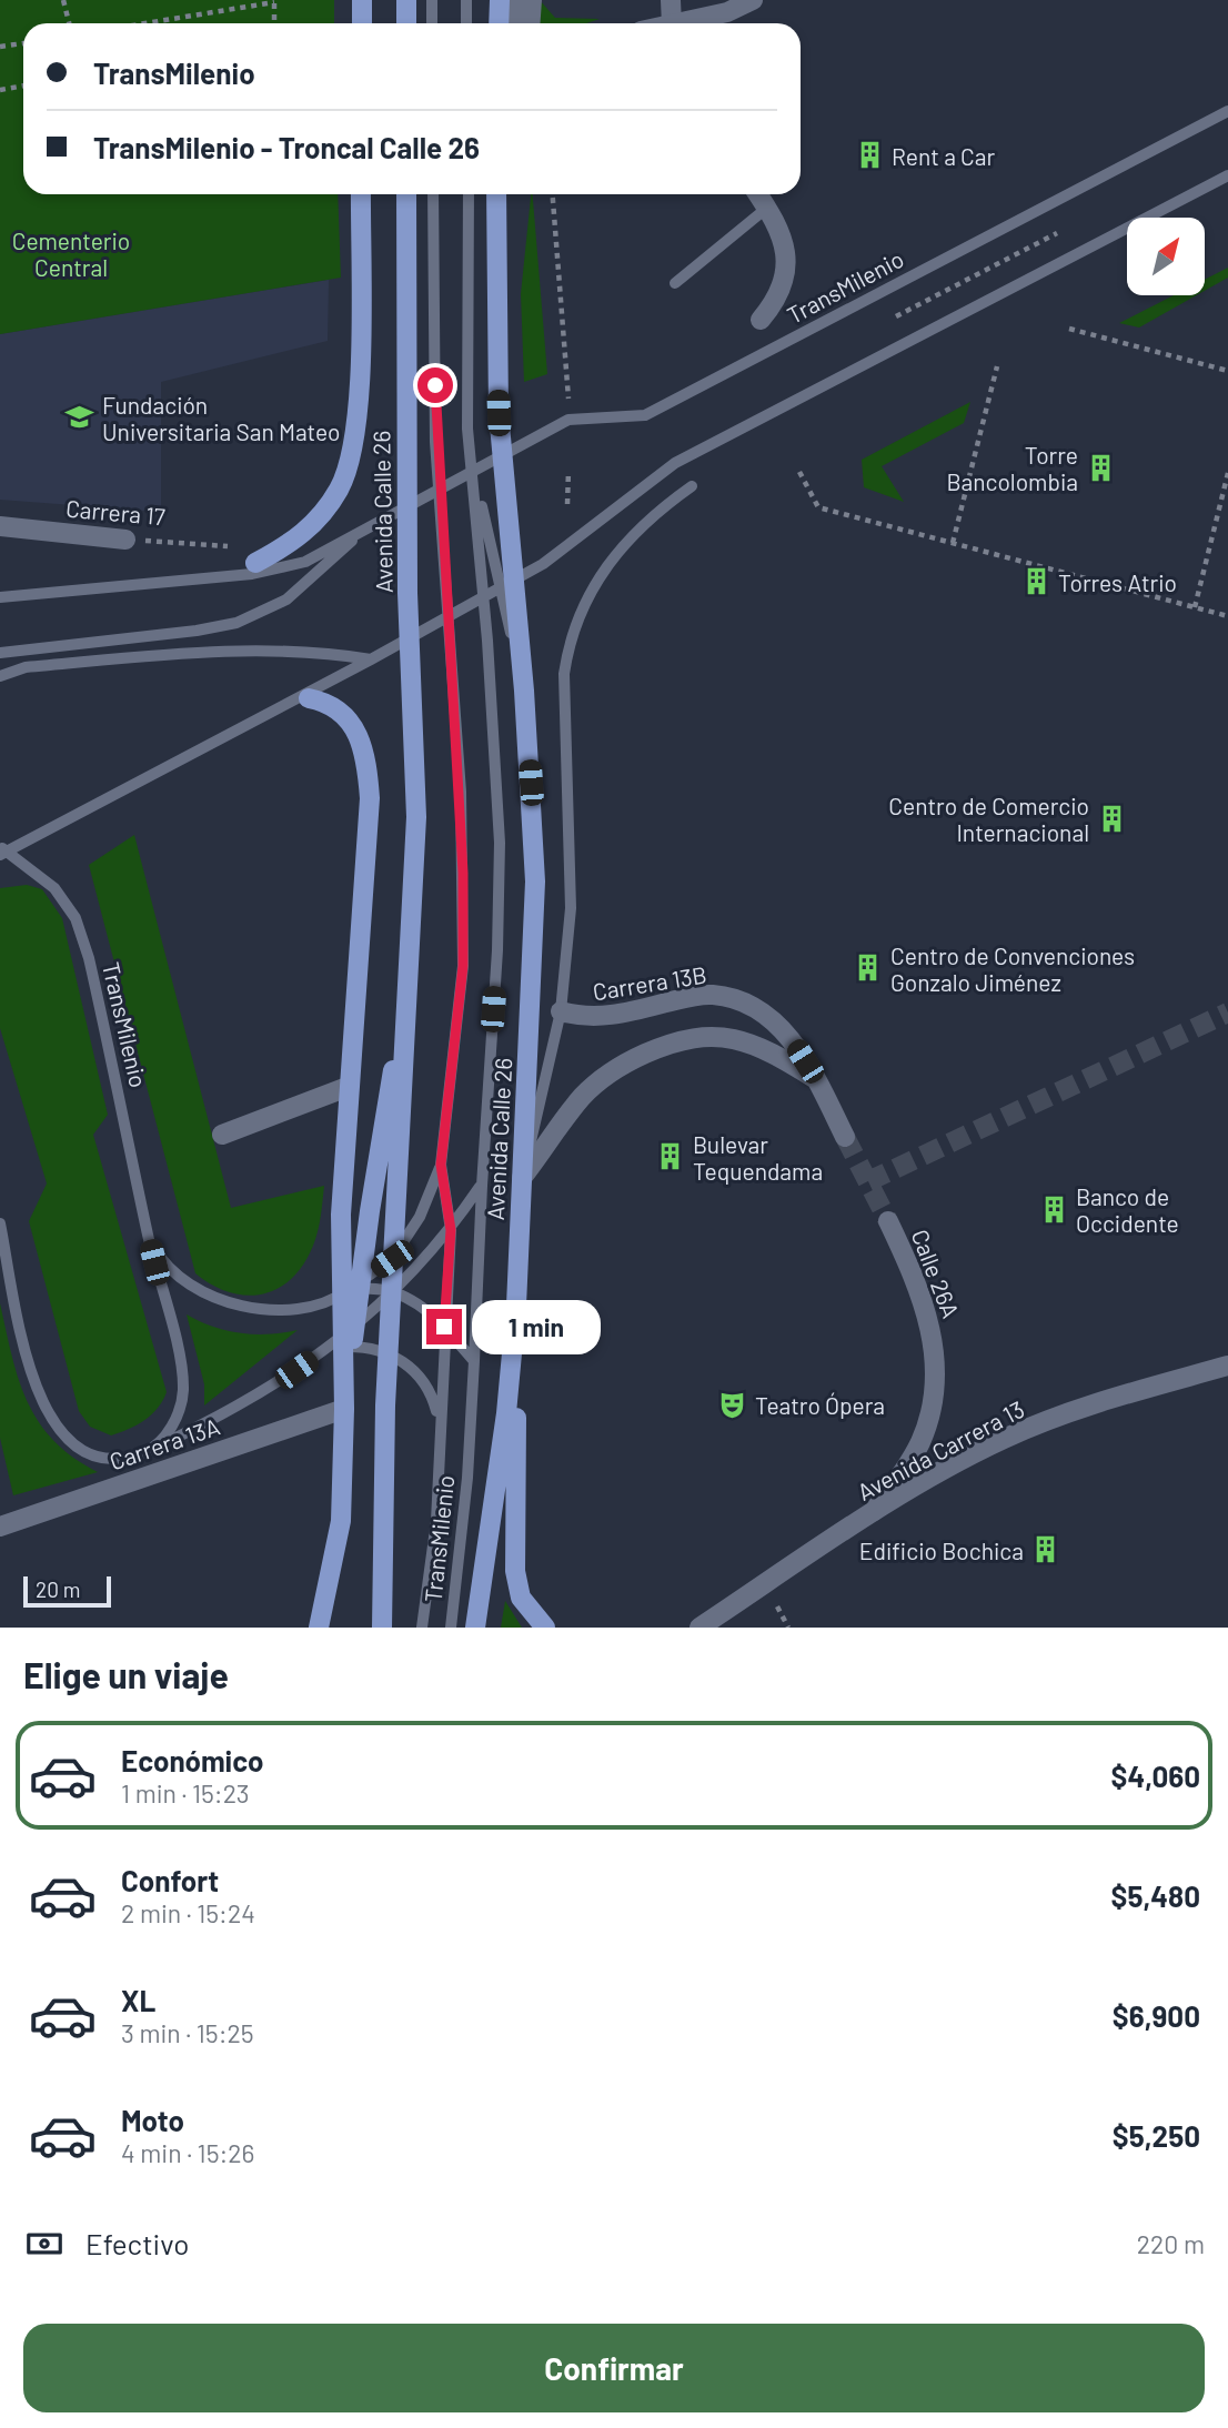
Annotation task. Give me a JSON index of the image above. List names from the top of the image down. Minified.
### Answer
{"streets":{"main road":["Avenida Calle 26"],"street":["Carrera 17","Carrera 13B","Calle 26A","Carrera 13A","Avenida Carrera 13"],"lane":["TransMilenio"]},"crossings":[["TransMilenio","Avenida Calle 26"],["Calle 26A","Avenida Carrera 13"]],"parks":["Cementerio Central"],"places":{"building":["Rent a Car","Torre Bancolombia","Torres Atrio","Centro de Comercio Internacional","Centro de Convenciones Gonzalo Jiménez","Bulevar Tequendama","Banco de Occidente","Edificio Bochica"],"school or university":["Fundación Universitaria San Mateo"],"theatre":["Teatro Ópera"]},"scale_bar":"20 m","north":"top right","page":{"banner":["TransMilenio","TransMilenio - Troncal Calle 26"],"bubble":"1 min","scale":"20 m","heading":"Elige un viaje","list":[{"name":"Económico","note":"1 min · 15:23","value":"$4,060"},{"name":"Confort","note":"2 min · 15:24","value":"$5,480"},{"name":"XL","note":"3 min · 15:25","value":"$6,900"},{"name":"Moto","note":"4 min · 15:26","value":"$5,250"}],"pay":["Efectivo","220 m"],"buttons":"Confirmar"}}
